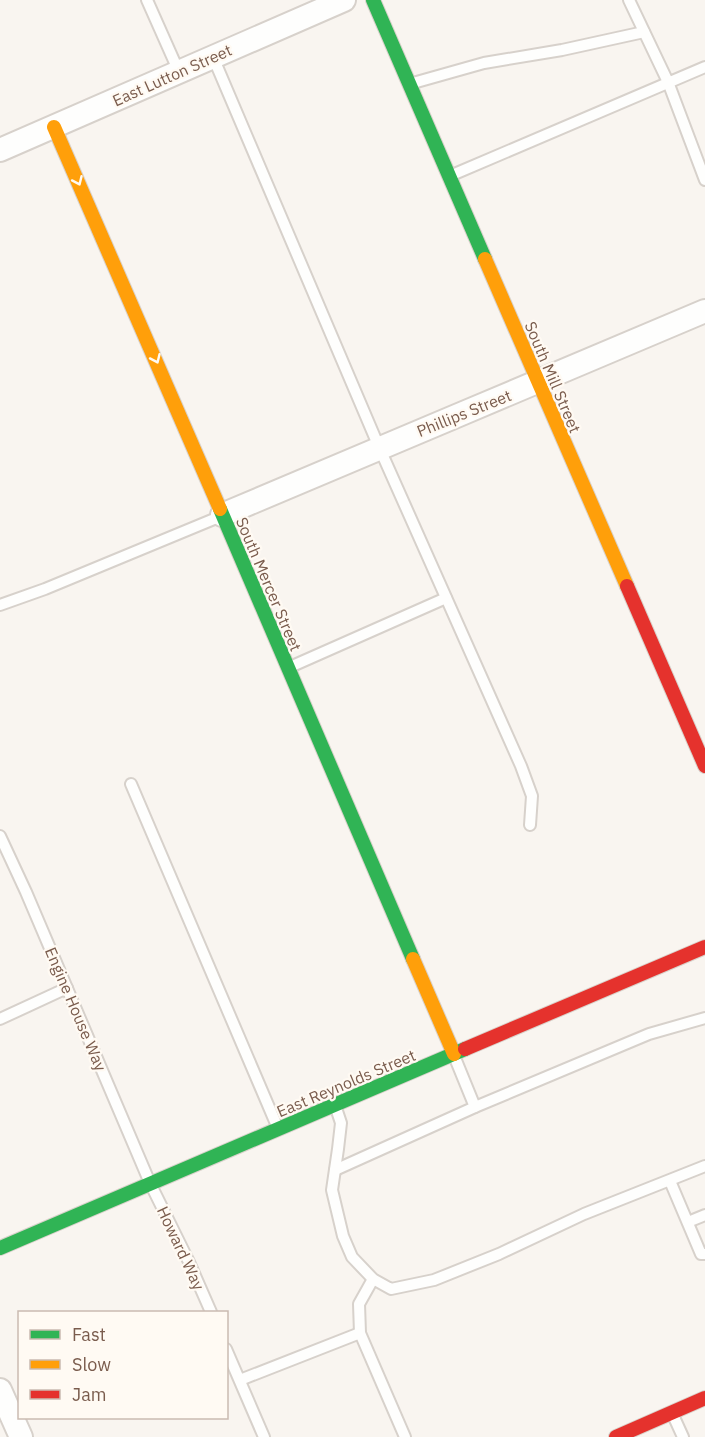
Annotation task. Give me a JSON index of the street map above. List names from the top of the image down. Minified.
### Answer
{"streets":{"street":["East Lutton Street","South Mill Street","Phillips Street","South Mercer Street","East Reynolds Street"],"lane":["Engine House Way","Howard Way"]},"crossings":[["East Lutton Street","South Mercer Street"],["South Mill Street","Phillips Street"],["Phillips Street","South Mercer Street"],["South Mercer Street","East Reynolds Street"],["Engine House Way","East Reynolds Street"],["Engine House Way","Howard Way"],["East Reynolds Street","Howard Way"]],"one_way":["South Mercer Street"],"legend":["Fast","Slow","Jam"]}
